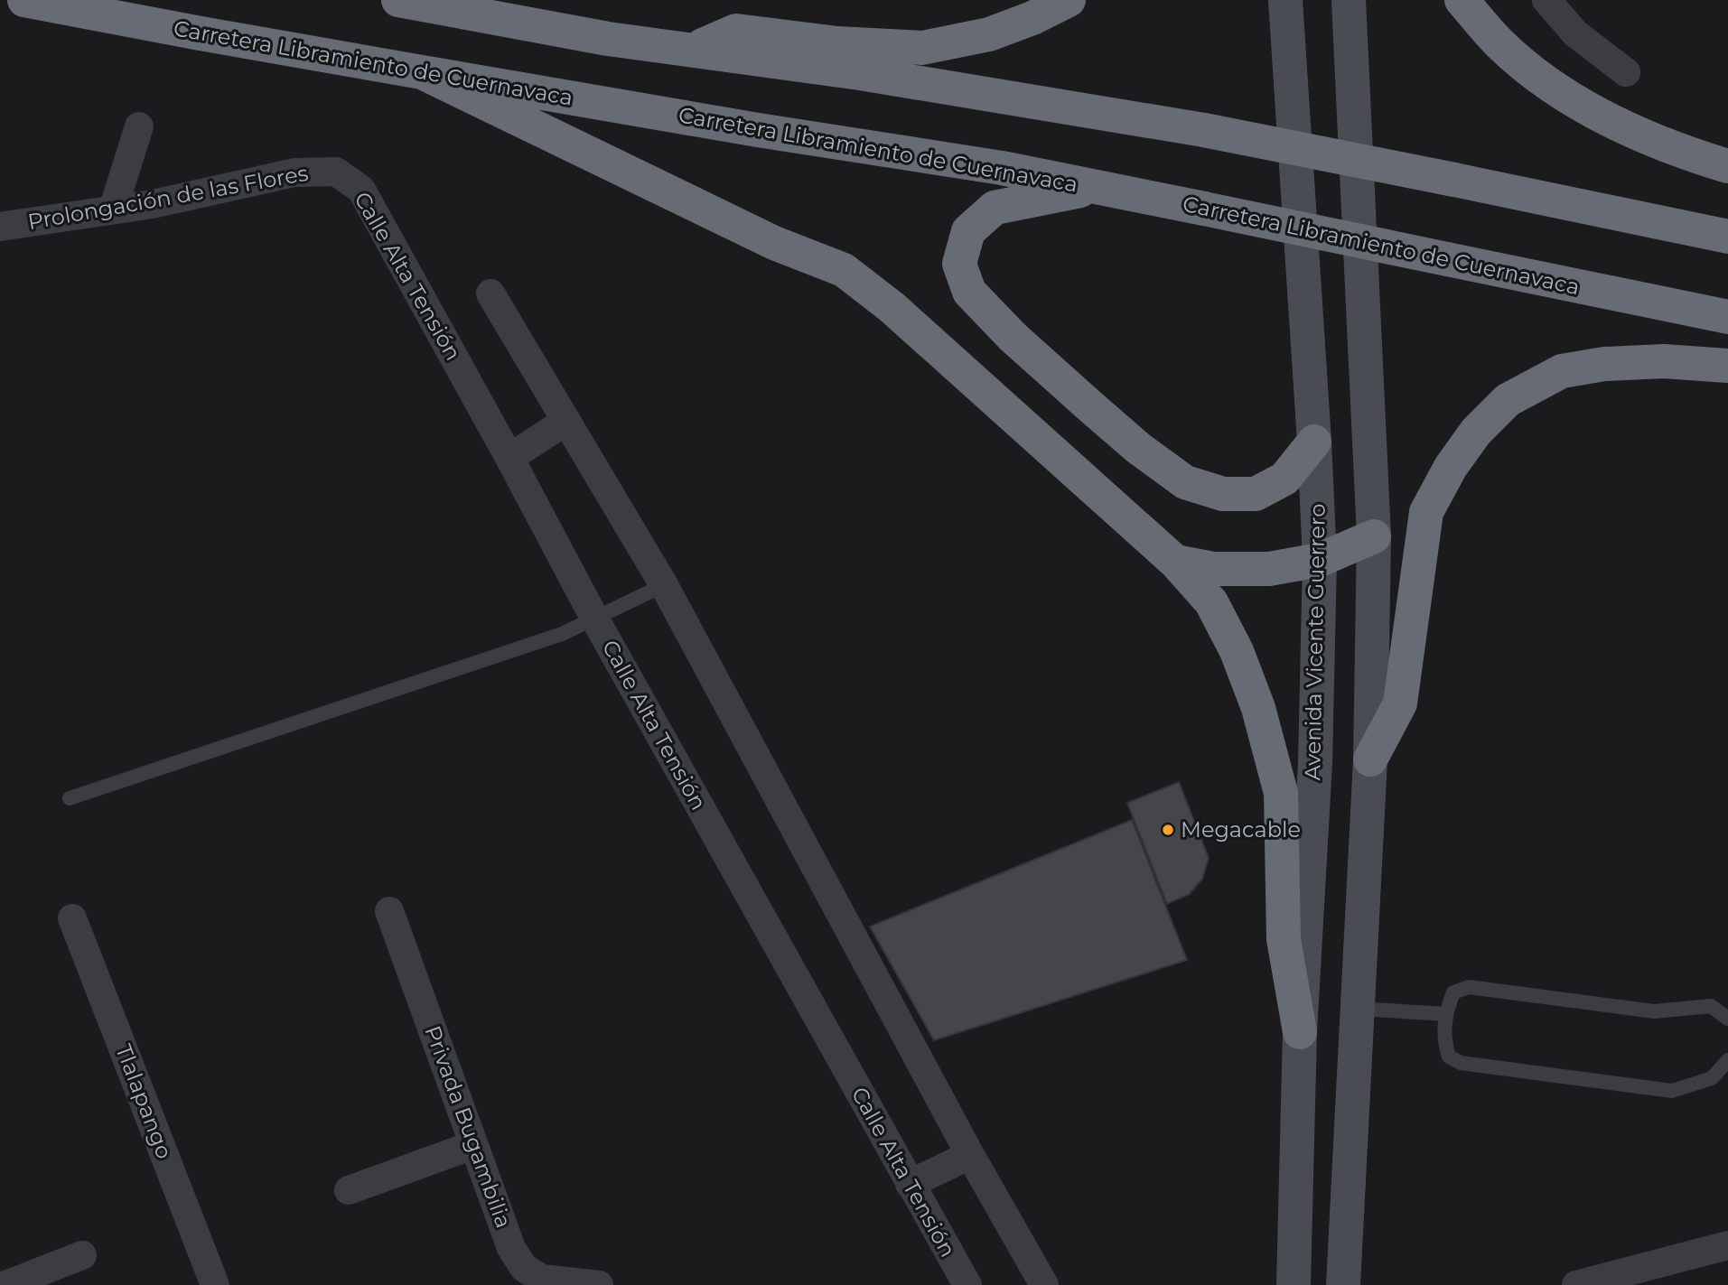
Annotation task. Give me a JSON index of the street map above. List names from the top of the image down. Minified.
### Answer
{"streets":{"highway":["Carretera Libramiento de Cuernavaca"],"main road":["Avenida Vicente Guerrero"],"street":["Prolongación de las Flores","Calle Alta Tensión","Tlalapango","Privada Bugambilia"]},"crossings":[["Prolongación de las Flores","Calle Alta Tensión"]],"places":["Megacable"]}
